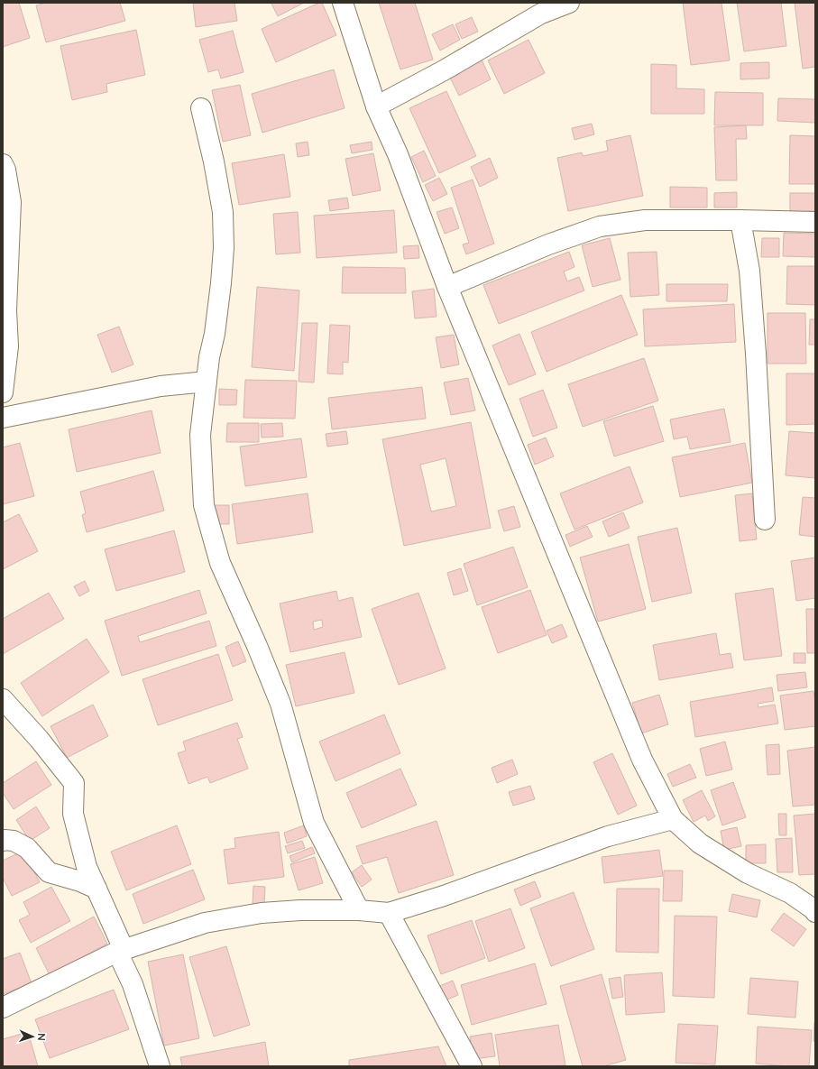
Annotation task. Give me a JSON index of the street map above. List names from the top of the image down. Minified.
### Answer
{"north":"right"}
